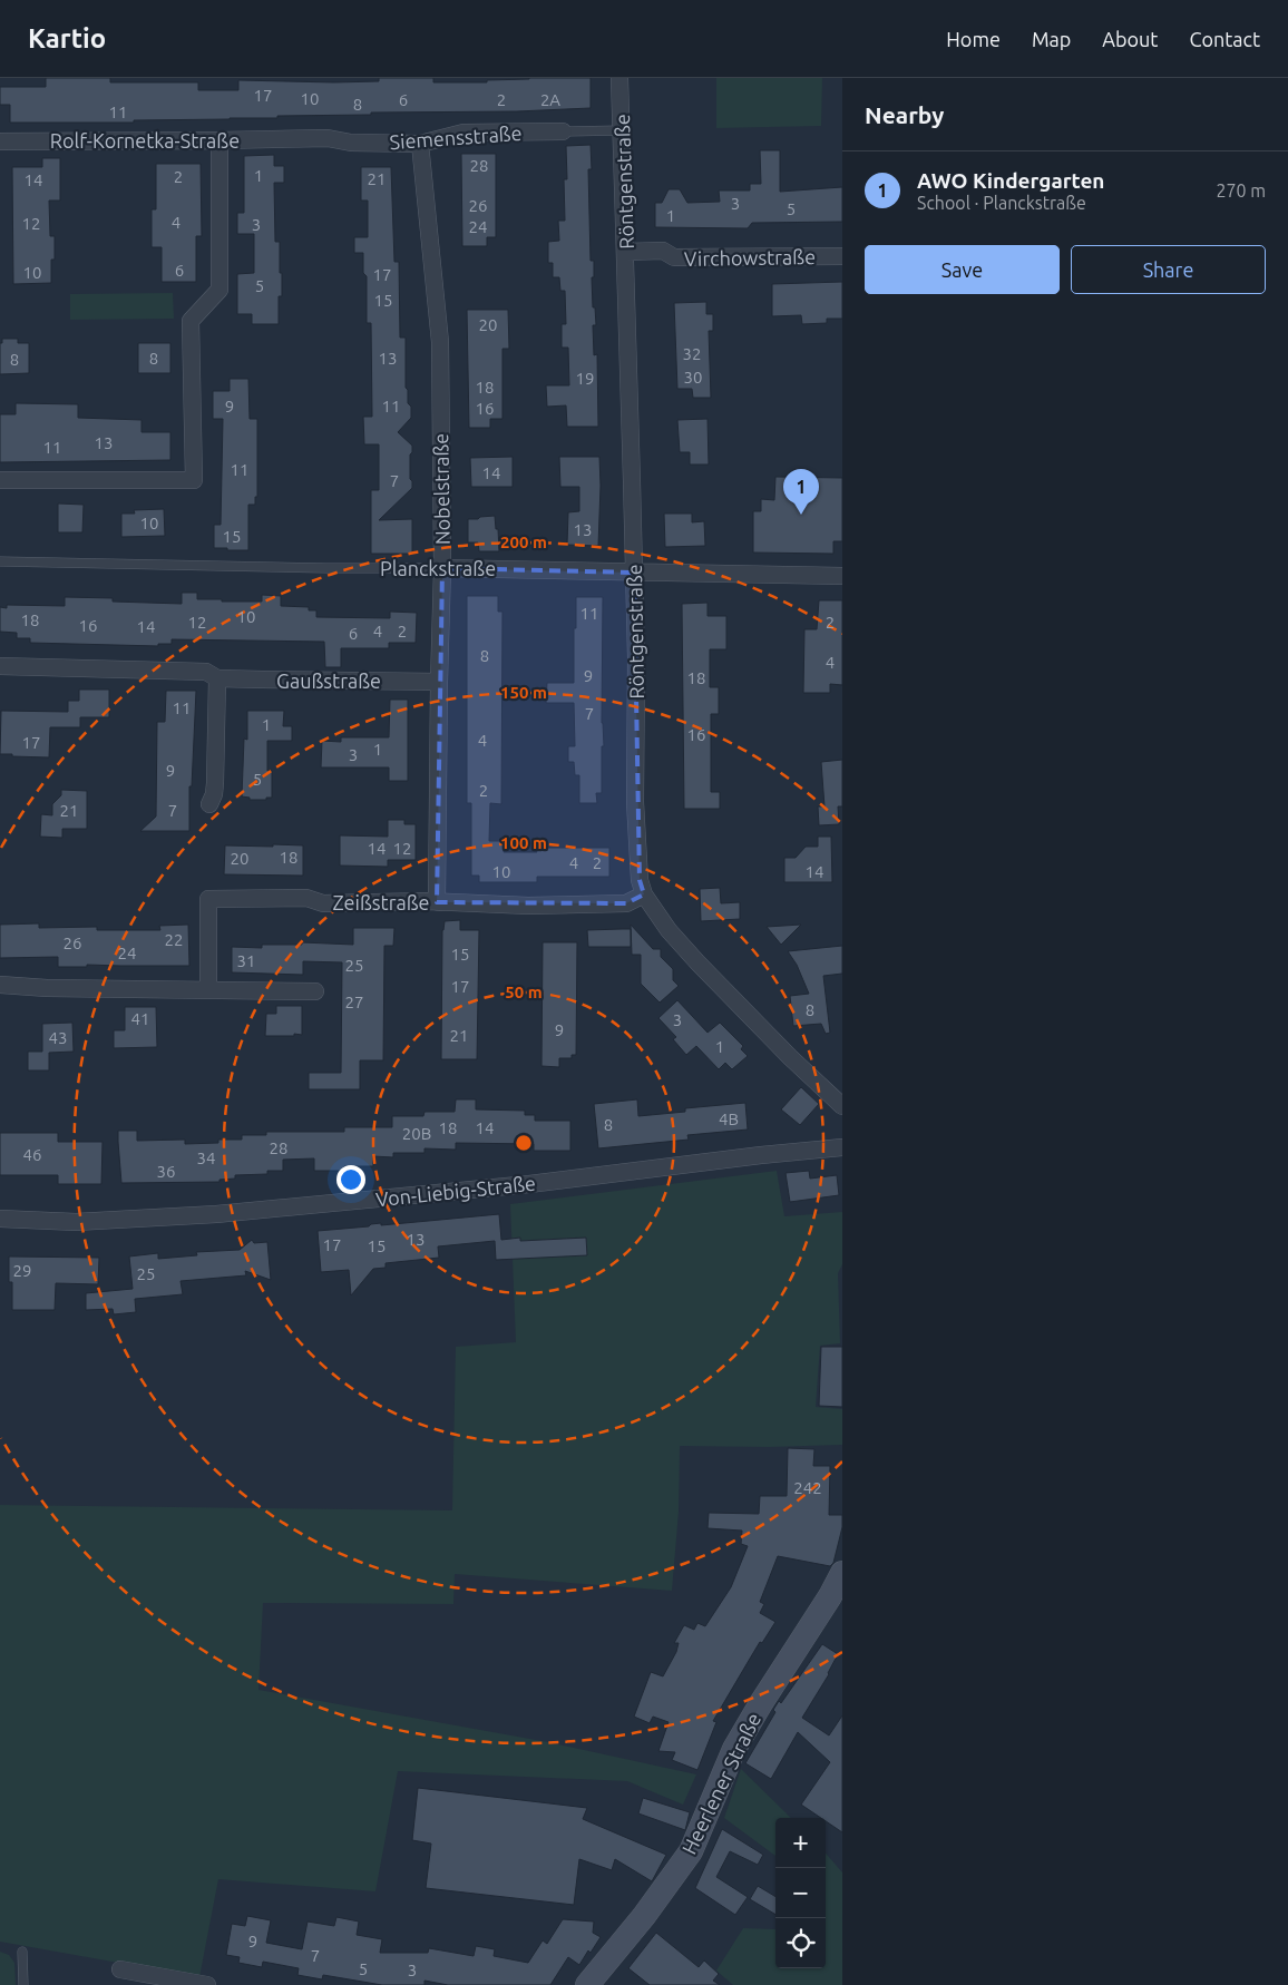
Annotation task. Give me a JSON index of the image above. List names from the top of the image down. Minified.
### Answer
{"streets":{"main road":["Heerlener Straße"],"street":["Siemensstraße","Rolf-Kornetka-Straße","Röntgenstraße","Virchowstraße","Nobelstraße","Planckstraße","Gaußstraße","Zeißstraße","Von-Liebig-Straße"]},"crossings":[["Siemensstraße","Rolf-Kornetka-Straße"],["Siemensstraße","Röntgenstraße"],["Siemensstraße","Nobelstraße"],["Röntgenstraße","Virchowstraße"],["Röntgenstraße","Planckstraße"],["Röntgenstraße","Zeißstraße"],["Nobelstraße","Planckstraße"],["Nobelstraße","Gaußstraße"],["Nobelstraße","Zeißstraße"]],"house_numbers":["17","10","6","2","2A","8","11","28","1","2","21","14","3","26","5","1","4","12","3","24","6","10","17","5","15","20","32","8","13","8","30","19","18","9","11","16","13","11","11","14","7","10","13","15","11","10","18","12","2","16","14","4","2","6","8","4","9","18","11","7","1","16","4","17","1","3","9","5","2","21","7","14","12","18","20","4","2","10","14","22","26","24","15","31","25","17","27","8","41","3","9","21","43","1","4B","8","18","14","20B","28","46","34","36","13","17","15","29","25","242","9","7","5","3"],"page":{"header":"Kartio","nav":["Home","Map","About","Contact"],"heading":"Nearby","list":[{"mark":"1","name":"AWO Kindergarten","note":"School · Planckstraße","value":"270 m"}],"buttons":["Save","Share"],"pins":"1","map_buttons":["+","−"]},"rings":["200 m","150 m","100 m","50 m"]}
